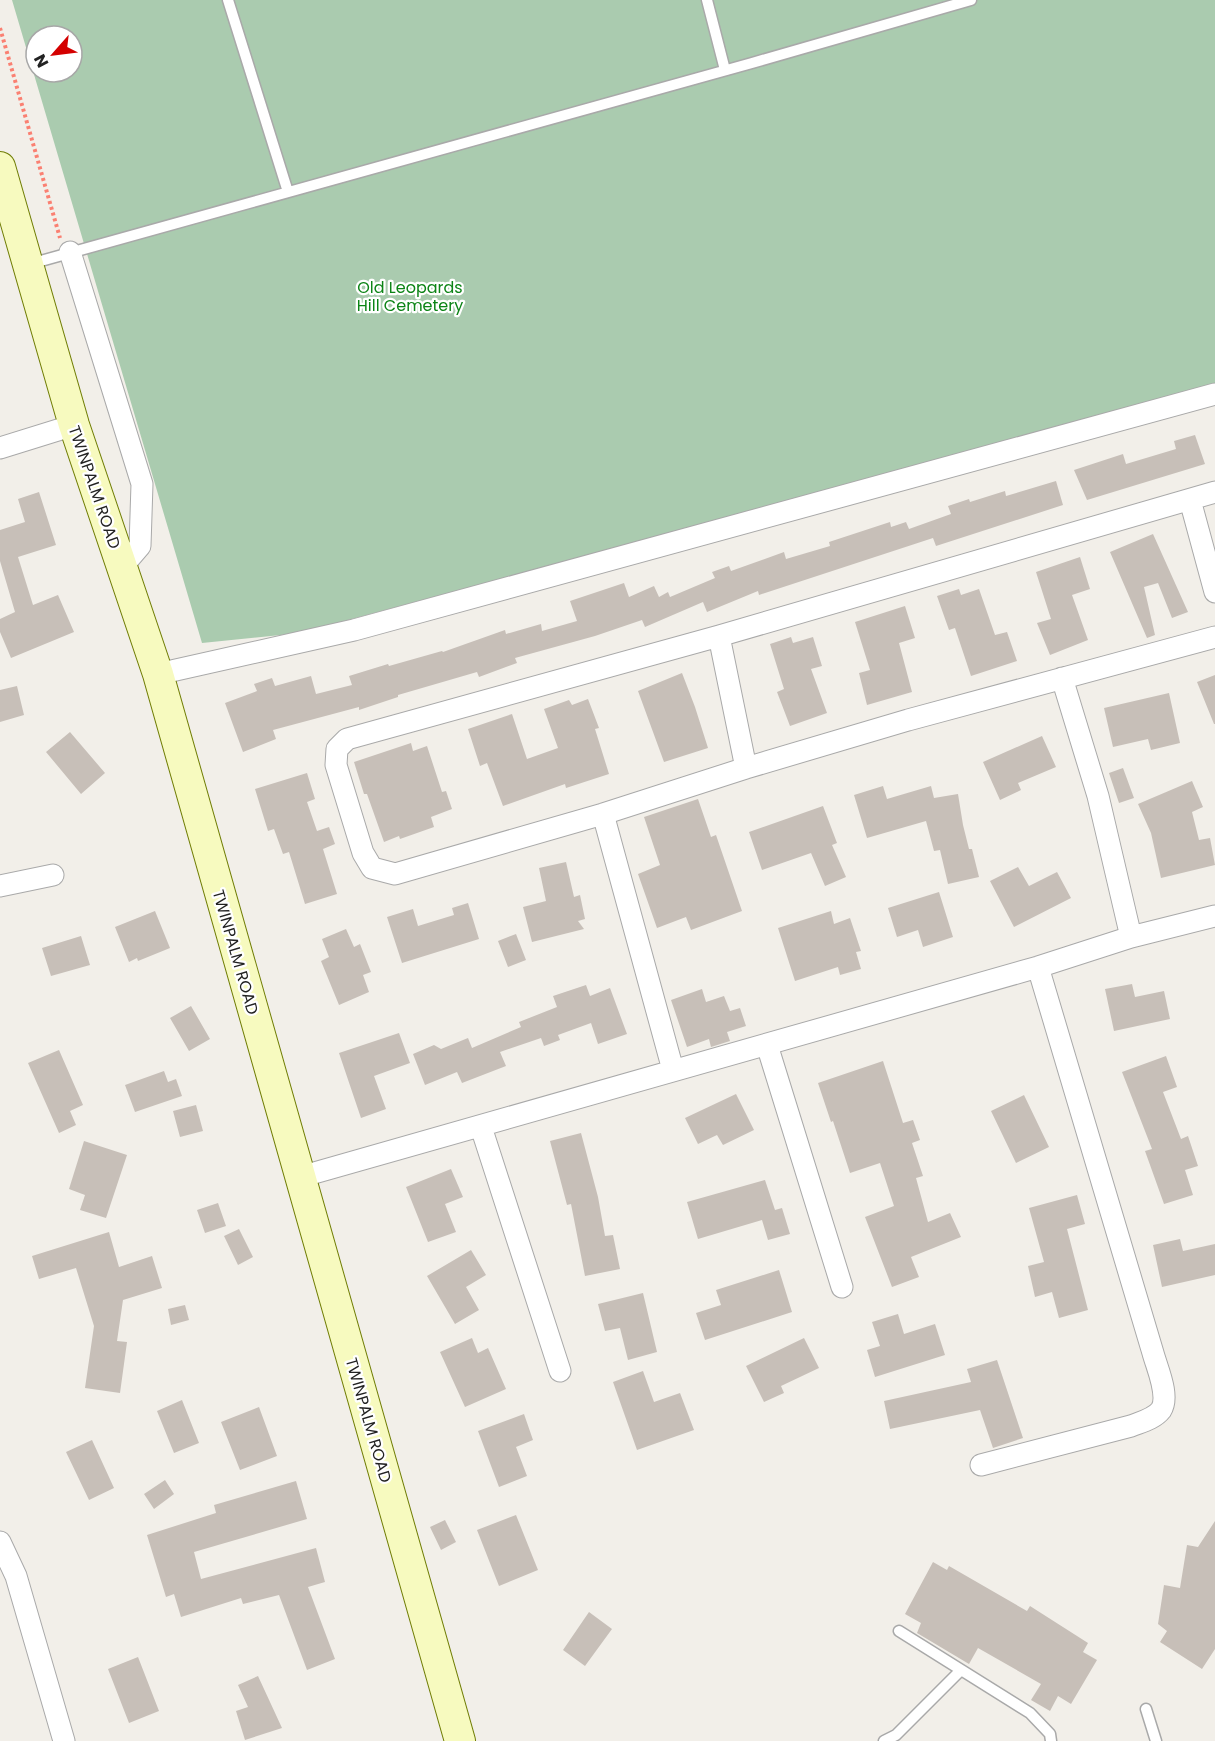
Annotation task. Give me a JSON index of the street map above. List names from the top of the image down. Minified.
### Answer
{"streets":{"main road":["TWINPALM ROAD"]},"parks":["Old Leopards Hill Cemetery"],"north":"bottom left"}
